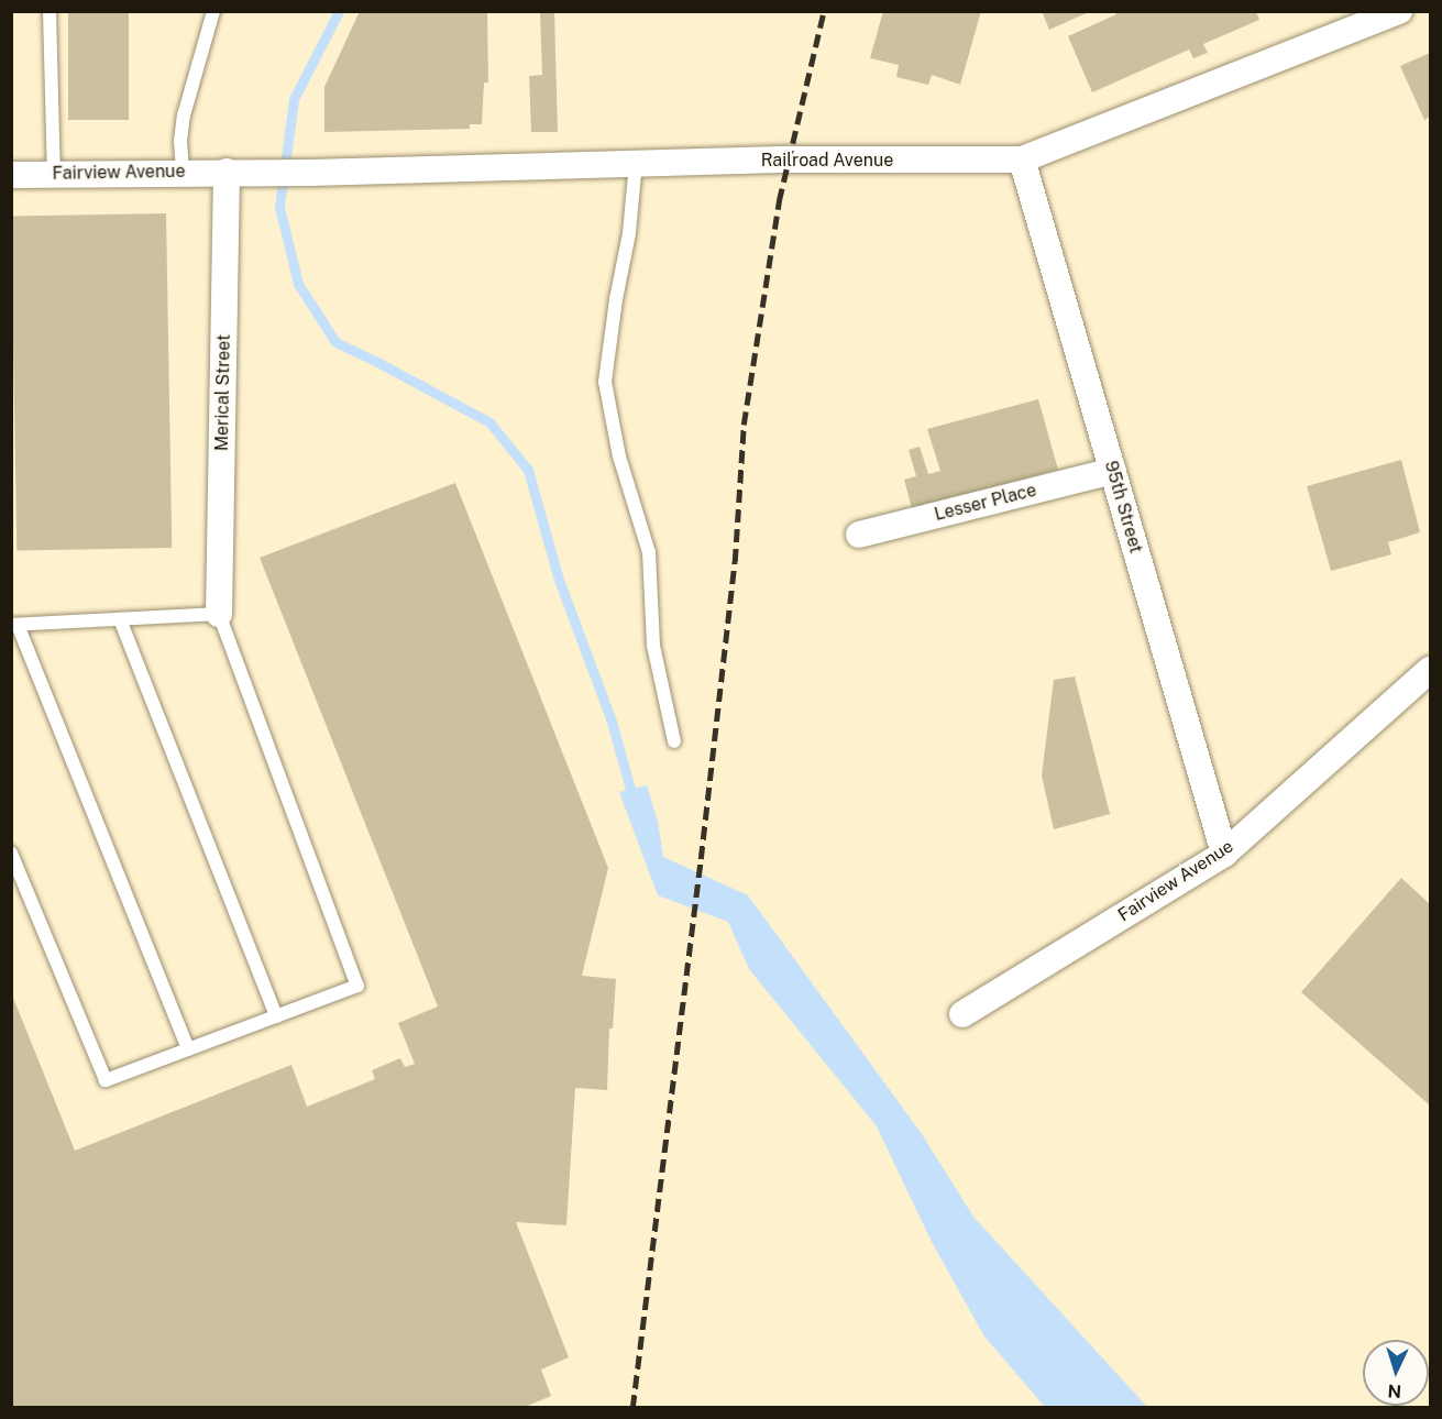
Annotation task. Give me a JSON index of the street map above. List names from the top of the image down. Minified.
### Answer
{"streets":{"street":["Railroad Avenue","Fairview Avenue","Merical Street","Lesser Place","95th Street"]},"crossings":[["Railroad Avenue","Fairview Avenue"],["Railroad Avenue","Merical Street"],["Railroad Avenue","95th Street"],["Fairview Avenue","Merical Street"],["Fairview Avenue","95th Street"],["Lesser Place","95th Street"]],"north":"bottom"}
